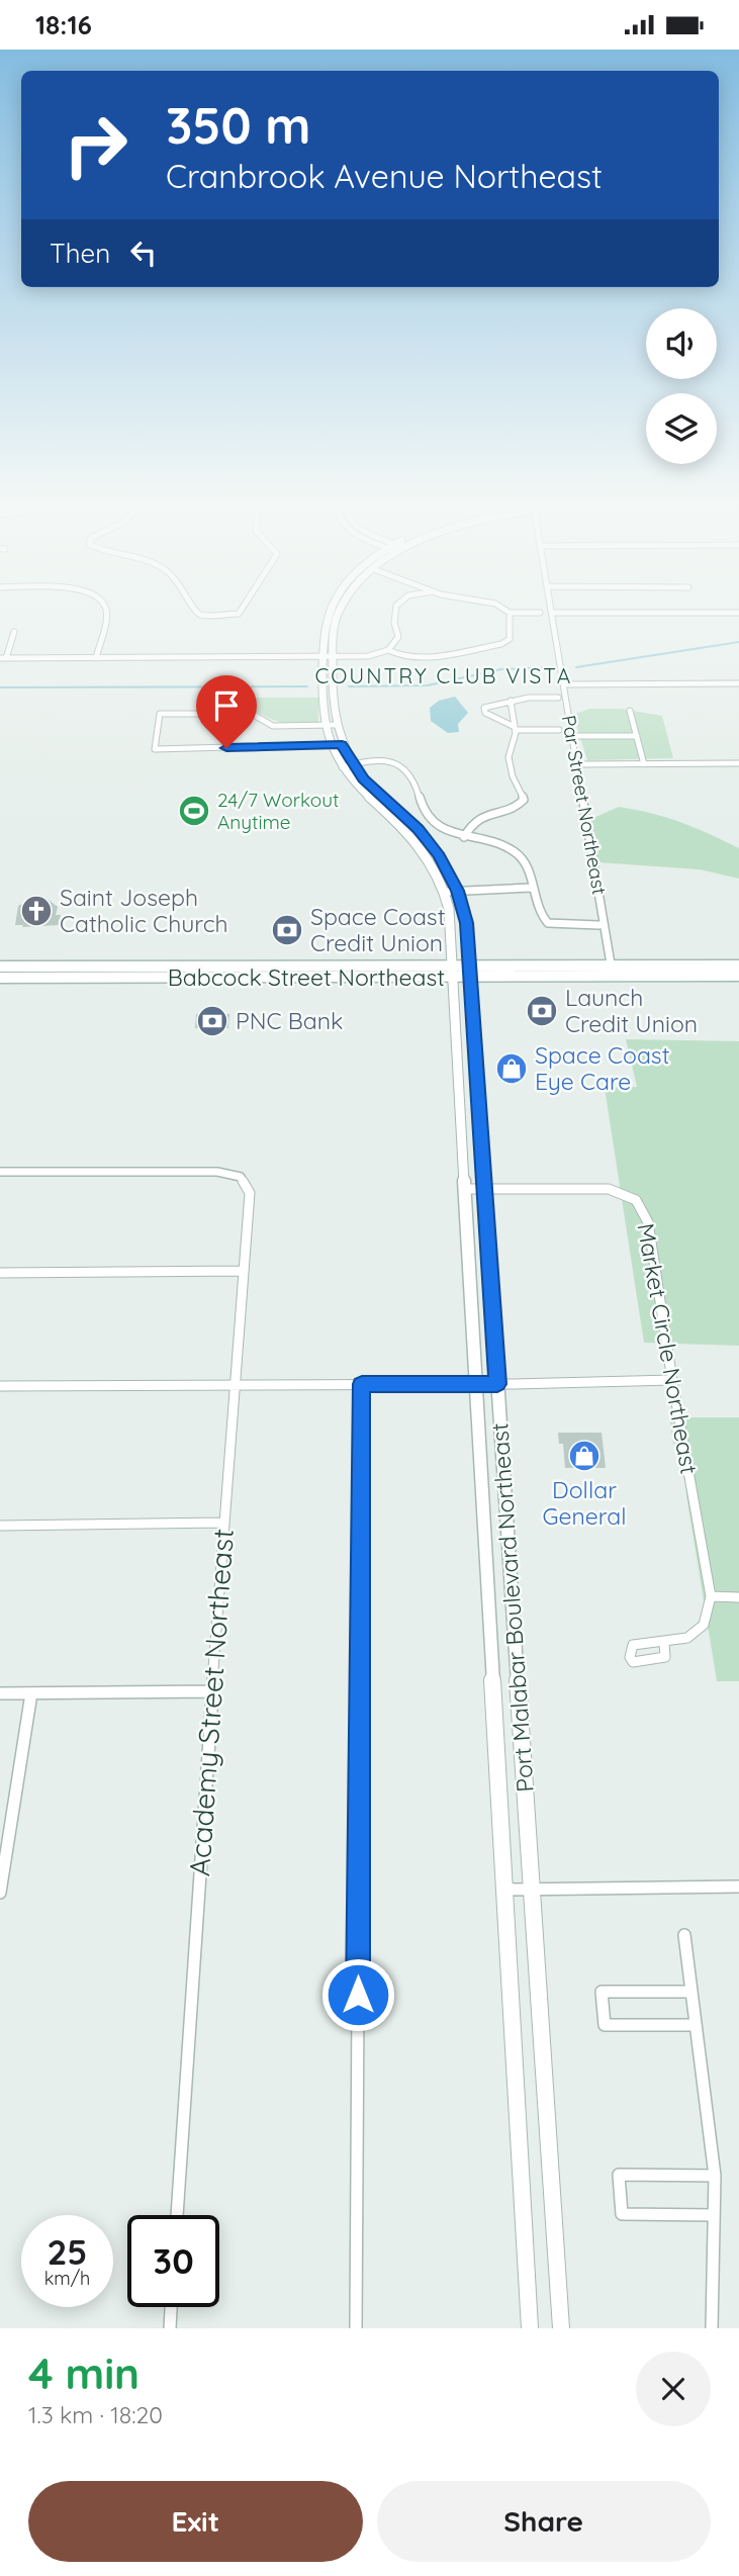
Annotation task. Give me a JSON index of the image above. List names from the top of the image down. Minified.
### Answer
{"streets":{"main road":["Babcock Street Northeast"],"street":["Par Street Northeast","Market Circle Northeast","Port Malabar Boulevard Northeast","Academy Street Northeast"]},"crossings":[["Par Street Northeast","Babcock Street Northeast"],["Babcock Street Northeast","Port Malabar Boulevard Northeast"],["Market Circle Northeast","Port Malabar Boulevard Northeast"]],"districts":["COUNTRY CLUB VISTA"],"places":{"sports":["24/7 Workout Anytime"],"church":["Saint Joseph Catholic Church"],"bank":["Space Coast Credit Union","Launch Credit Union","PNC Bank"],"shop":["Space Coast Eye Care","Dollar General"]},"page":{"status":"18:16","turn":["350 m","Cranbrook Avenue Northeast"],"then":"Then","speed":"25 km/h","limit":"30","heading":["4 min","1.3 km · 18:20"],"buttons":["Exit","Share"]}}
